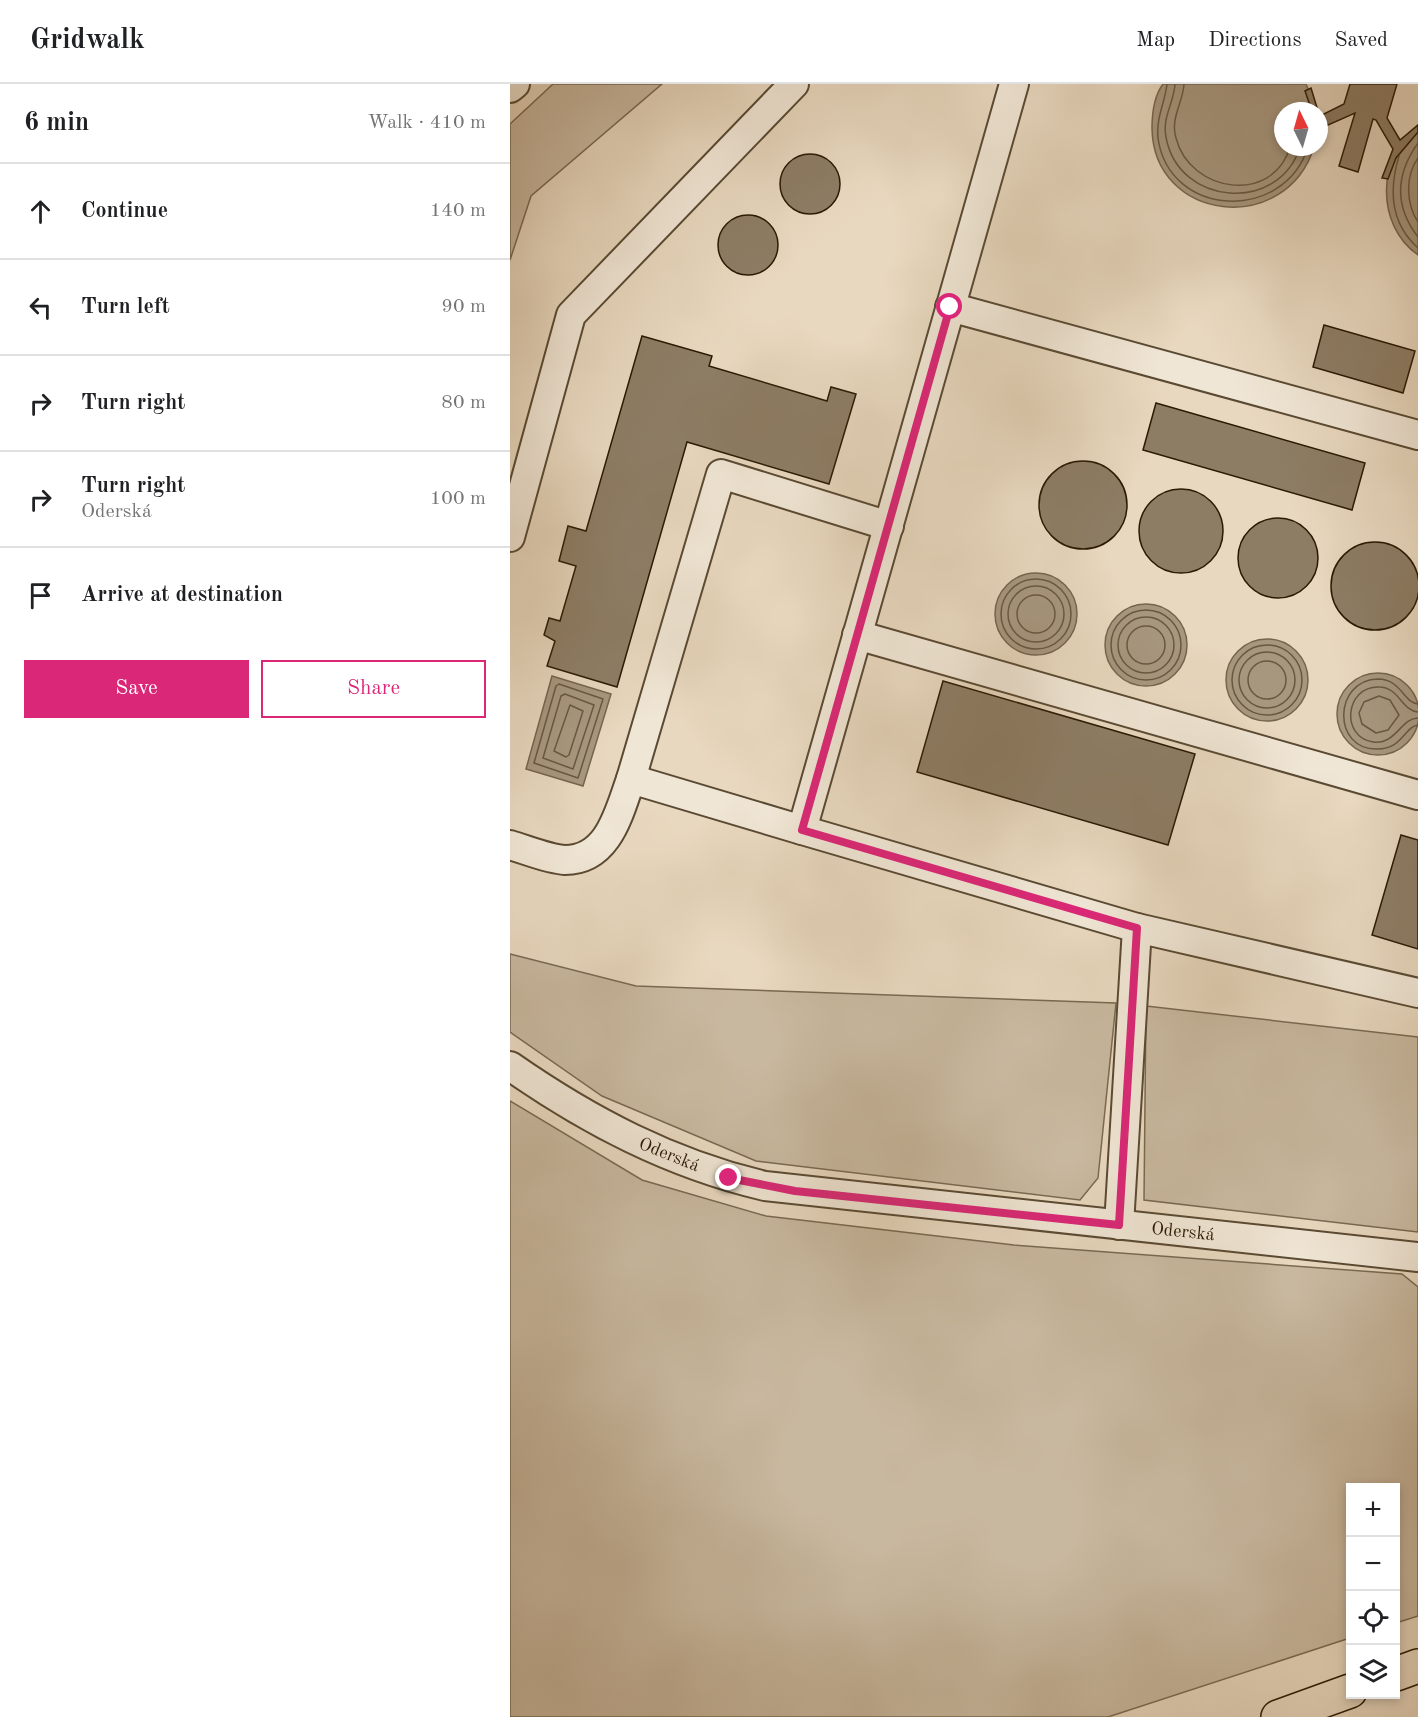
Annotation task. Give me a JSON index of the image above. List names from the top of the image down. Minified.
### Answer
{"streets":{"street":["Oderská"]},"north":"top","page":{"header":"Gridwalk","nav":["Map","Directions","Saved"],"heading":["6 min","Walk · 410 m"],"list":[["Continue","140 m"],["Turn left","90 m"],["Turn right","80 m"],["Turn right","Oderská","100 m"],"Arrive at destination"],"buttons":["Save","Share"],"map_buttons":["+","−"]}}
